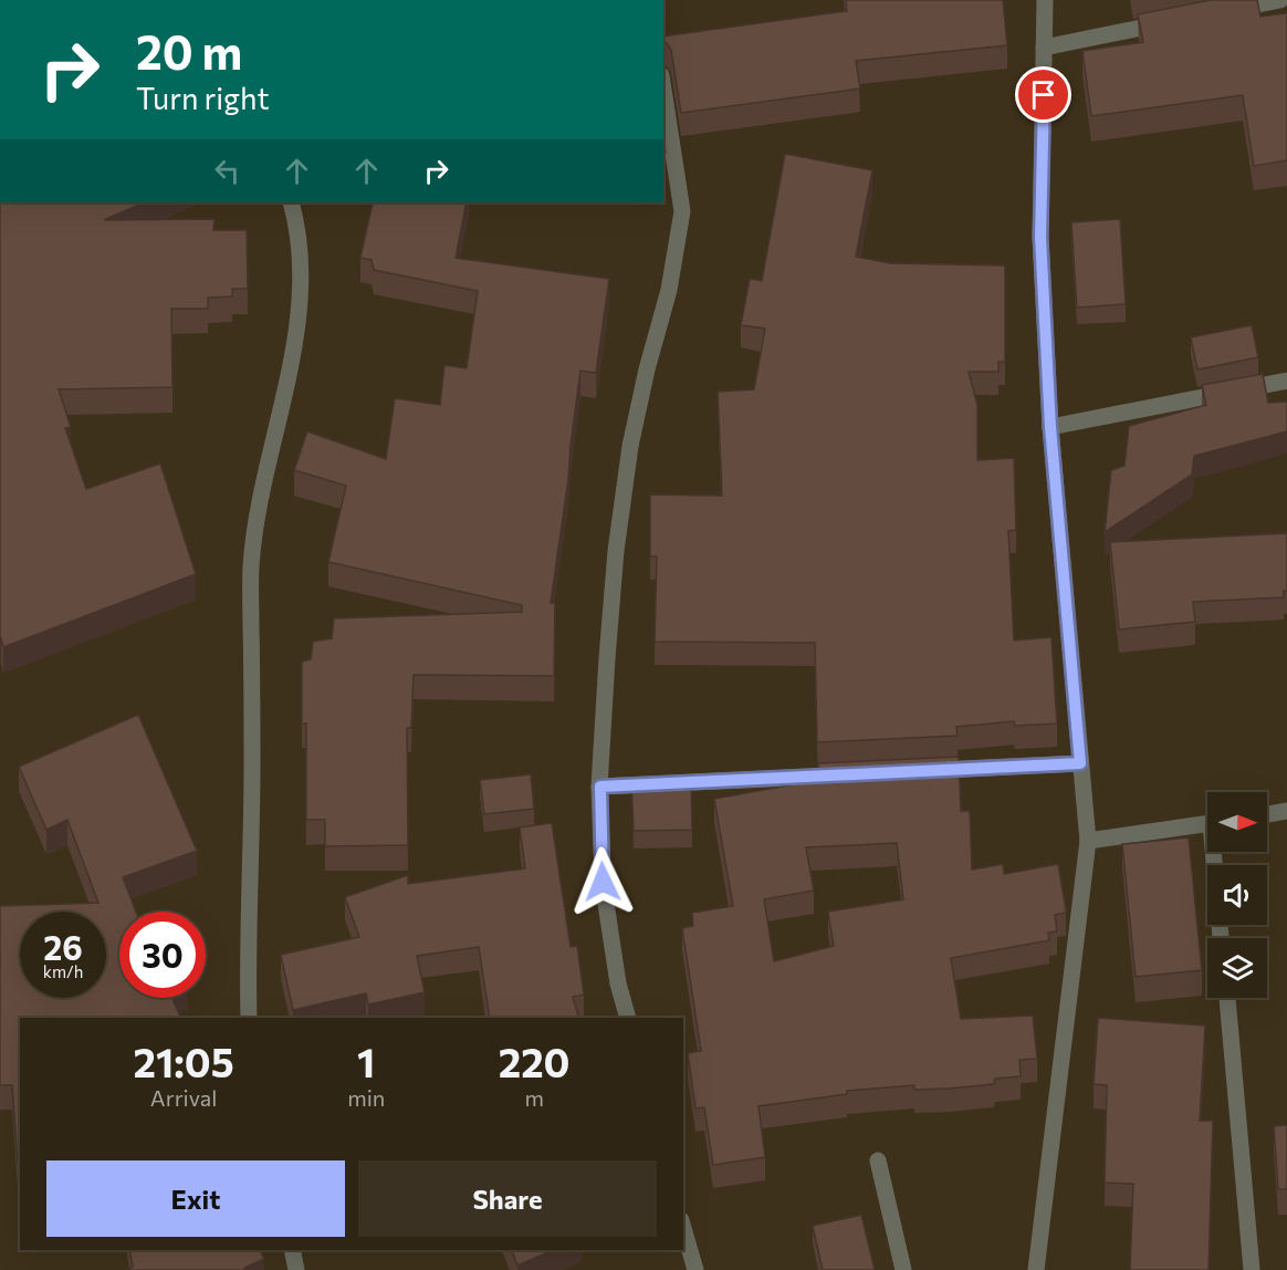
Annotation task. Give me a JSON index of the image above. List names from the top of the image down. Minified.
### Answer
{"north":"right","page":{"turn":["20 m","Turn right"],"speed":"26 km/h","limit":"30","eta":["21:05","Arrival","1","min","220","m"],"buttons":["Exit","Share"]}}
